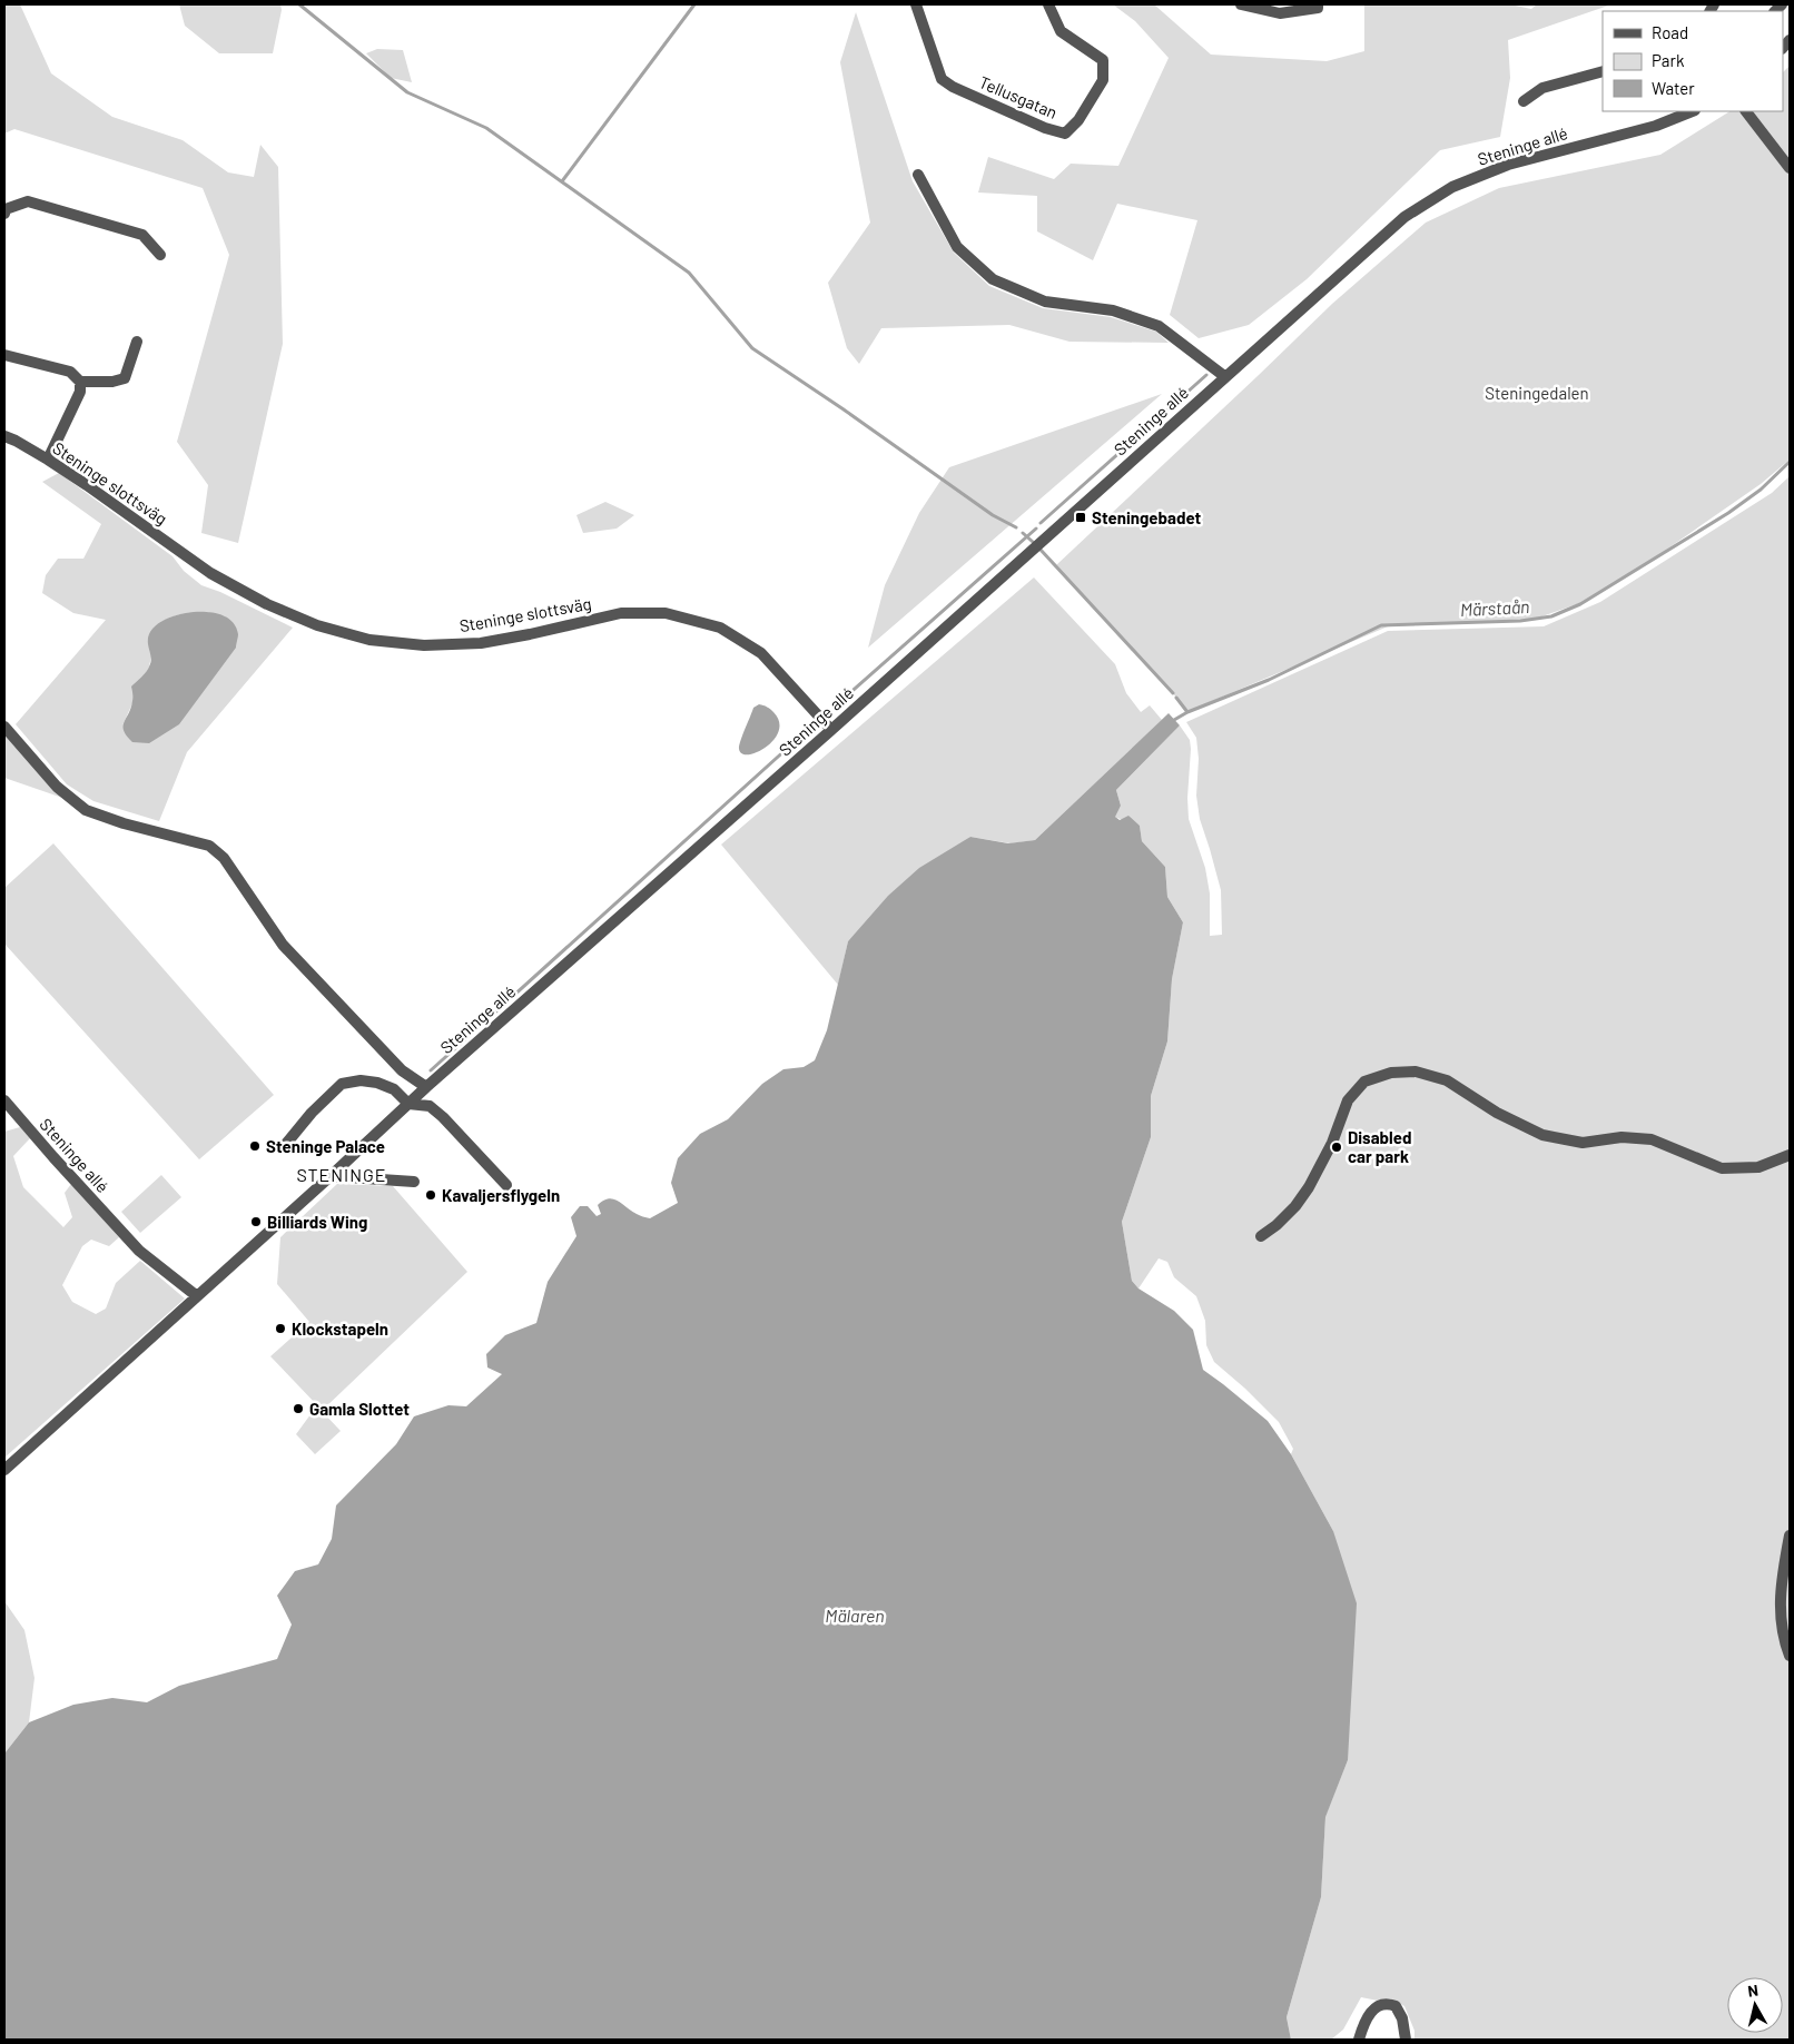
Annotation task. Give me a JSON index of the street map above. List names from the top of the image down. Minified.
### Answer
{"streets":{"street":["Tellusgatan","Steninge allé","Steninge slottsväg"]},"crossings":[["Steninge allé","Steninge slottsväg"]],"districts":["STENINGE"],"water":["Märstaån","Mälaren"],"parks":["Steningedalen"],"places":{"transit":["Steningebadet"],"other":["Steninge Palace","Disabled car park","Kavaljersflygeln","Billiards Wing","Klockstapeln","Gamla Slottet"]},"legend":["Road","Park","Water"],"north":"top"}
